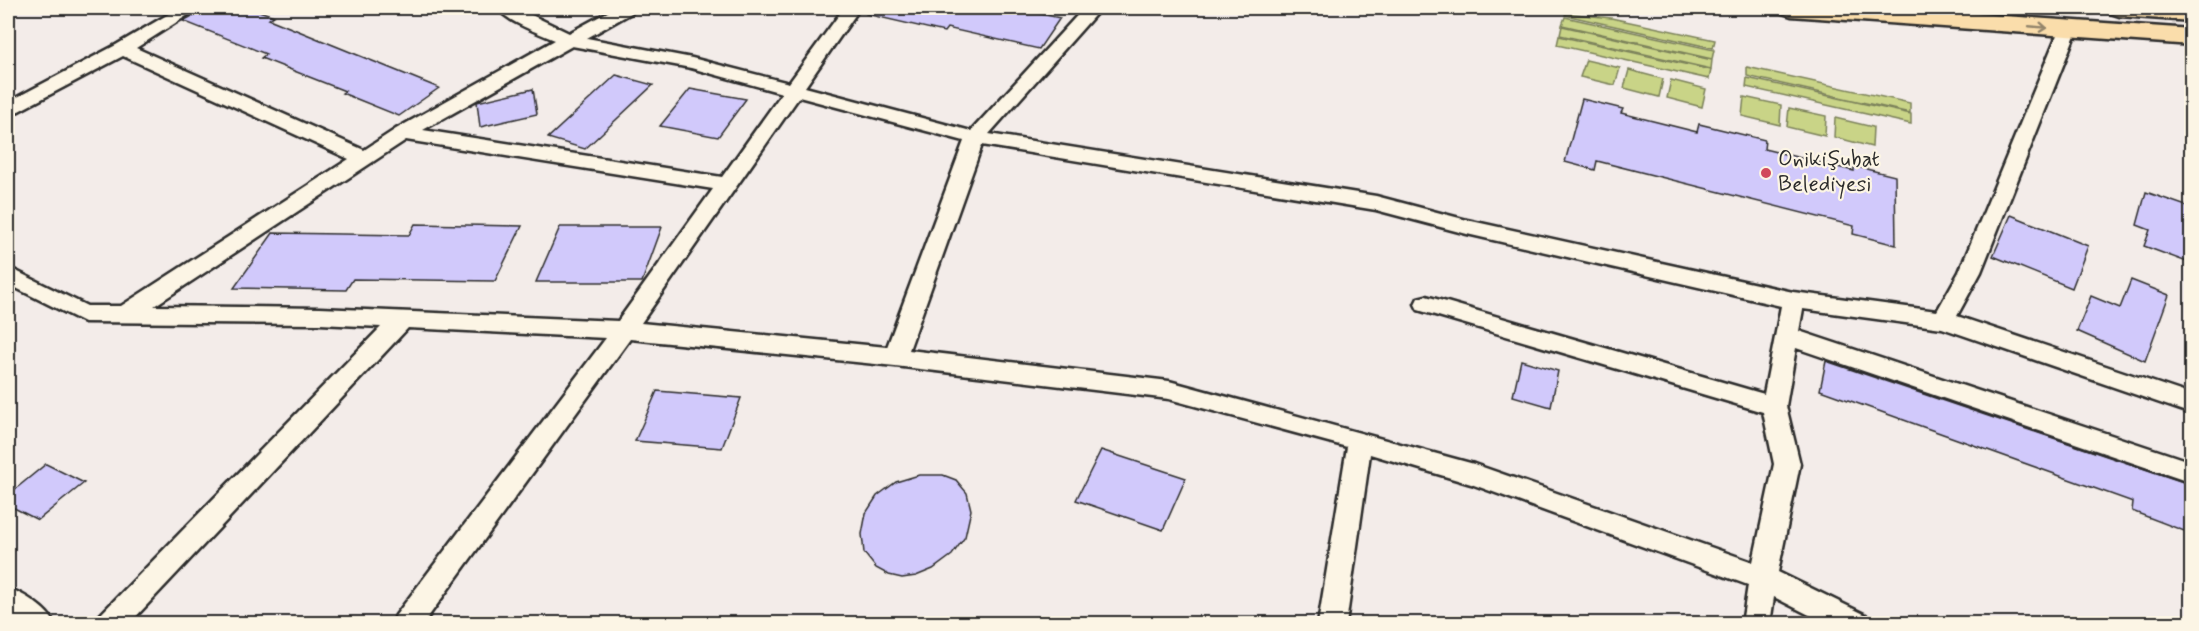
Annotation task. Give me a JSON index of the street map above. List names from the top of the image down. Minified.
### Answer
{"places":["Onikişubat Belediyesi"]}
